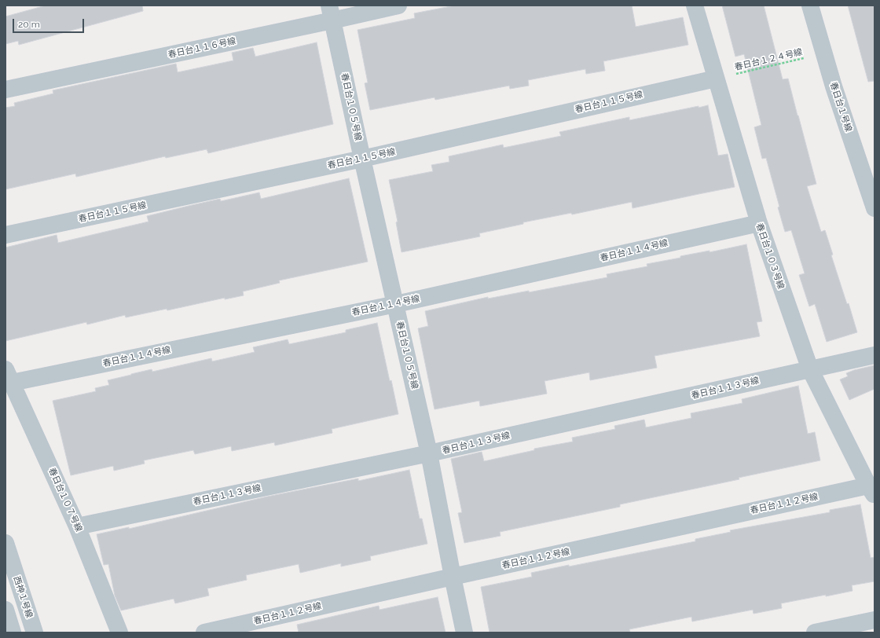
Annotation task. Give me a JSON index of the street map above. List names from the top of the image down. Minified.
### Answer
{"streets":{"street":["春日台１１６号線","春日台１１５号線","春日台１０５号線","春日台１号線","春日台１１４号線","春日台１０３号線","春日台１１３号線","春日台１０７号線","春日台１１２号線","西神１号線"],"path":["春日台１２４号線"]},"crossings":[["春日台１１６号線","春日台１０５号線"],["春日台１２４号線","春日台１１５号線"],["春日台１２４号線","春日台１号線"],["春日台１２４号線","春日台１０３号線"],["春日台１１５号線","春日台１０５号線"],["春日台１１５号線","春日台１０３号線"],["春日台１０５号線","春日台１１４号線"],["春日台１０５号線","春日台１１３号線"],["春日台１０５号線","春日台１１２号線"],["春日台１１４号線","春日台１０３号線"],["春日台１１４号線","春日台１０７号線"],["春日台１０３号線","春日台１１３号線"],["春日台１０３号線","春日台１１２号線"],["春日台１１３号線","春日台１０７号線"]],"scale_bar":"20 m"}
